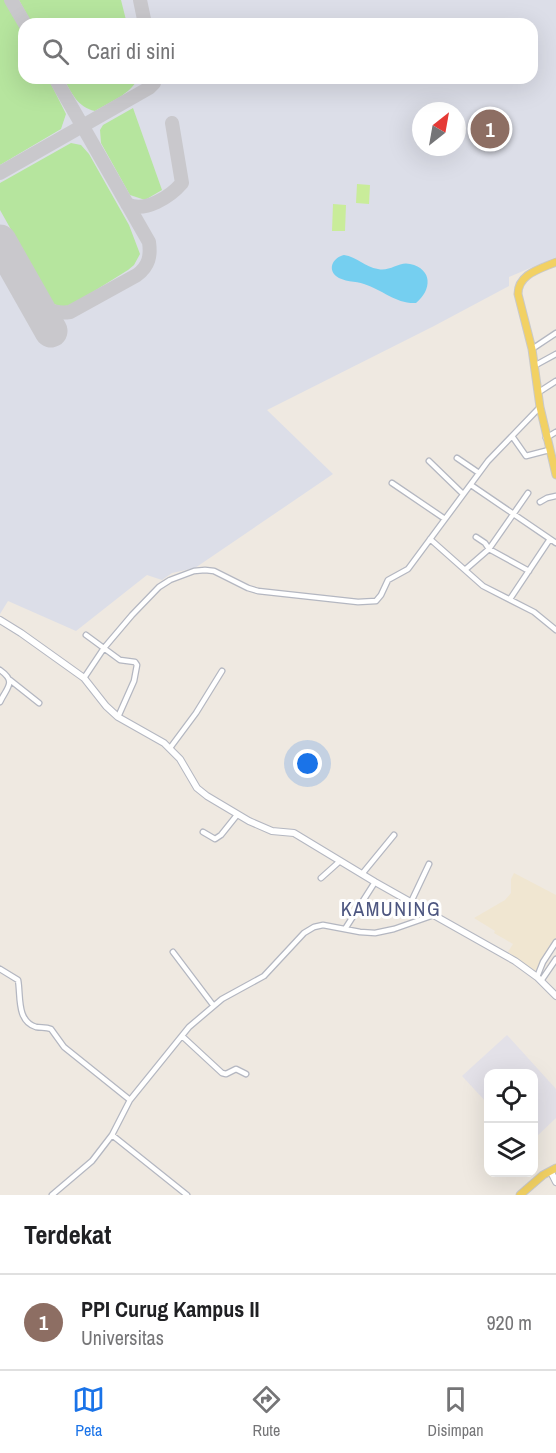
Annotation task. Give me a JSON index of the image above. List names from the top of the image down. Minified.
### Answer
{"districts":["KAMUNING"],"north":"top right","page":{"search":"Cari di sini","pins":"1","heading":"Terdekat","list":[{"mark":"1","name":"PPI Curug Kampus II","note":"Universitas","value":"920 m"}],"nav":["Peta","Rute","Disimpan"]}}
